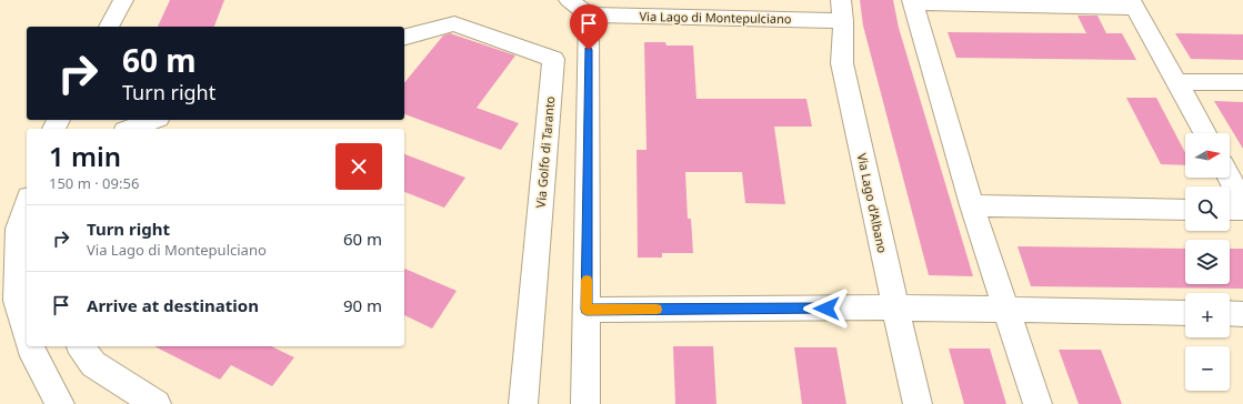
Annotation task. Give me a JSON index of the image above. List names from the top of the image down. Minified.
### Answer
{"streets":{"street":["Via Lago di Montepulciano","Via Golfo di Taranto","Via Lago d'Albano"]},"crossings":[["Via Lago di Montepulciano","Via Lago d'Albano"]],"north":"right","page":{"turn":["60 m","Turn right"],"heading":["1 min","150 m · 09:56"],"map_buttons":["+","−"],"list":[{"name":"Turn right","note":"Via Lago di Montepulciano","value":"60 m"},{"name":"Arrive at destination","value":"90 m"}]}}
